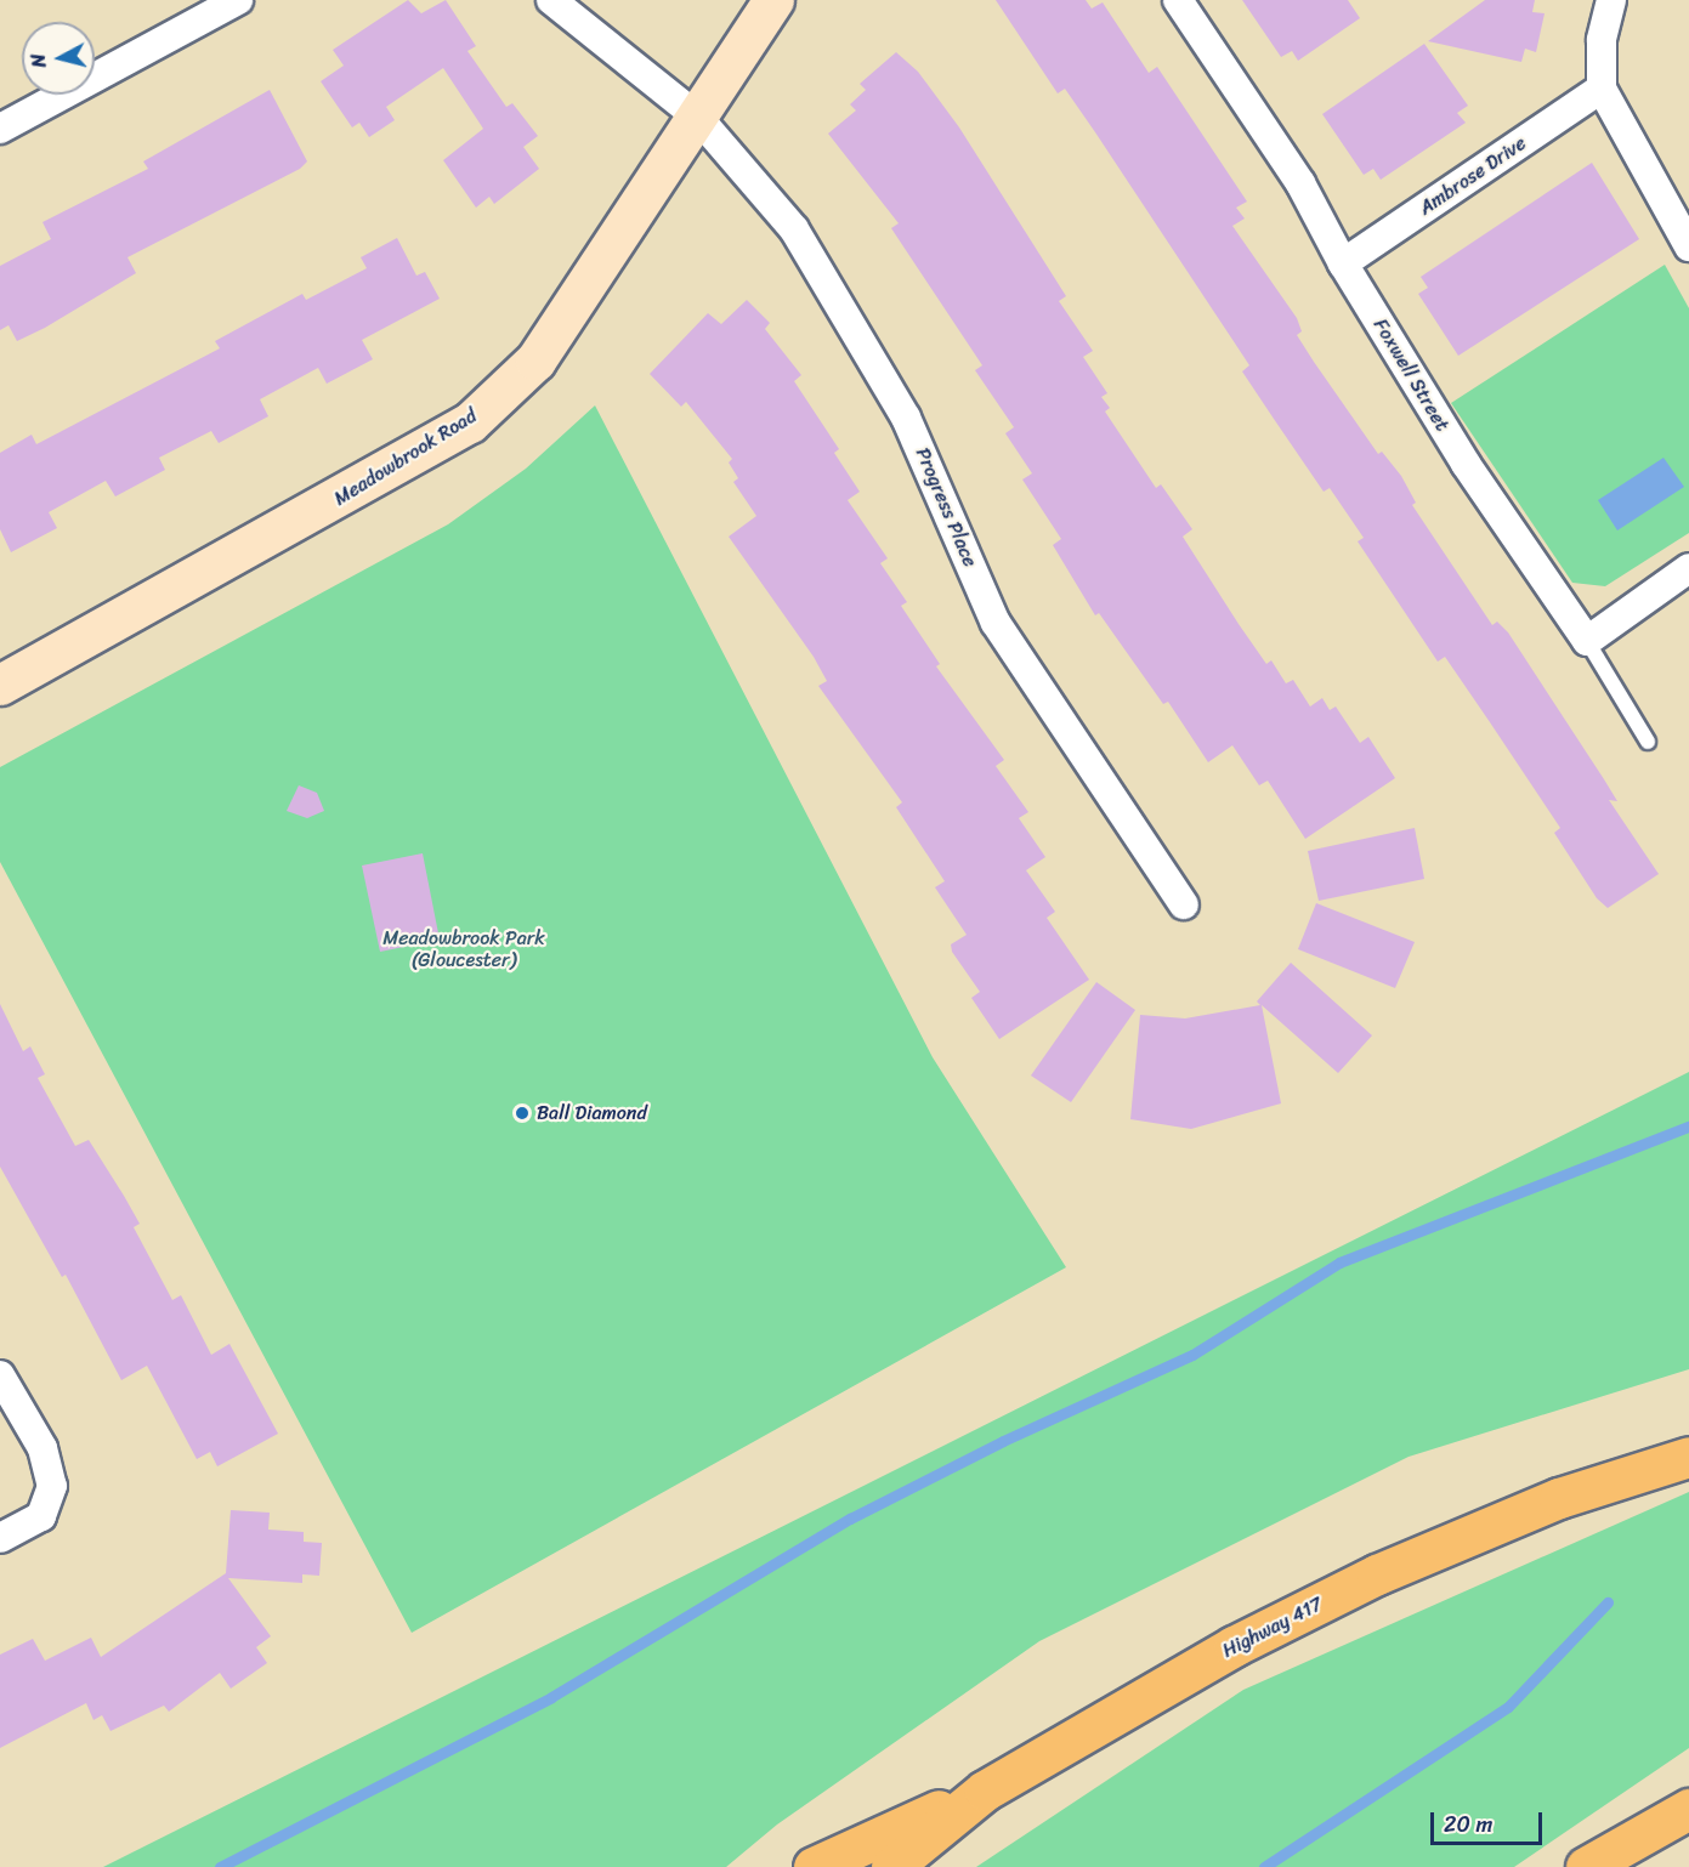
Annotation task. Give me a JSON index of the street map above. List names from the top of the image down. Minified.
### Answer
{"streets":{"highway":["Highway 417"],"street":["Ambrose Drive","Foxwell Street","Meadowbrook Road","Progress Place"]},"crossings":[["Ambrose Drive","Foxwell Street"],["Meadowbrook Road","Progress Place"]],"parks":["Meadowbrook Park (Gloucester)"],"places":["Ball Diamond"],"scale_bar":"20 m","north":"left"}
